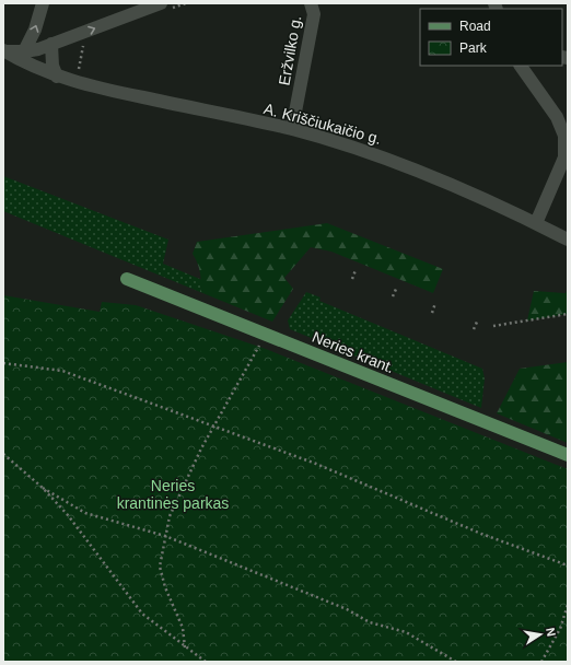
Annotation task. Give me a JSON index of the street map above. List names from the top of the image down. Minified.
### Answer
{"streets":{"main road":["Neries krant."],"street":["Eržvilko g.","A. Kriščiukaičio g."]},"crossings":[["Eržvilko g.","A. Kriščiukaičio g."]],"parks":["Neries krantinės parkas"],"legend":["Road","Park"],"north":"right"}
